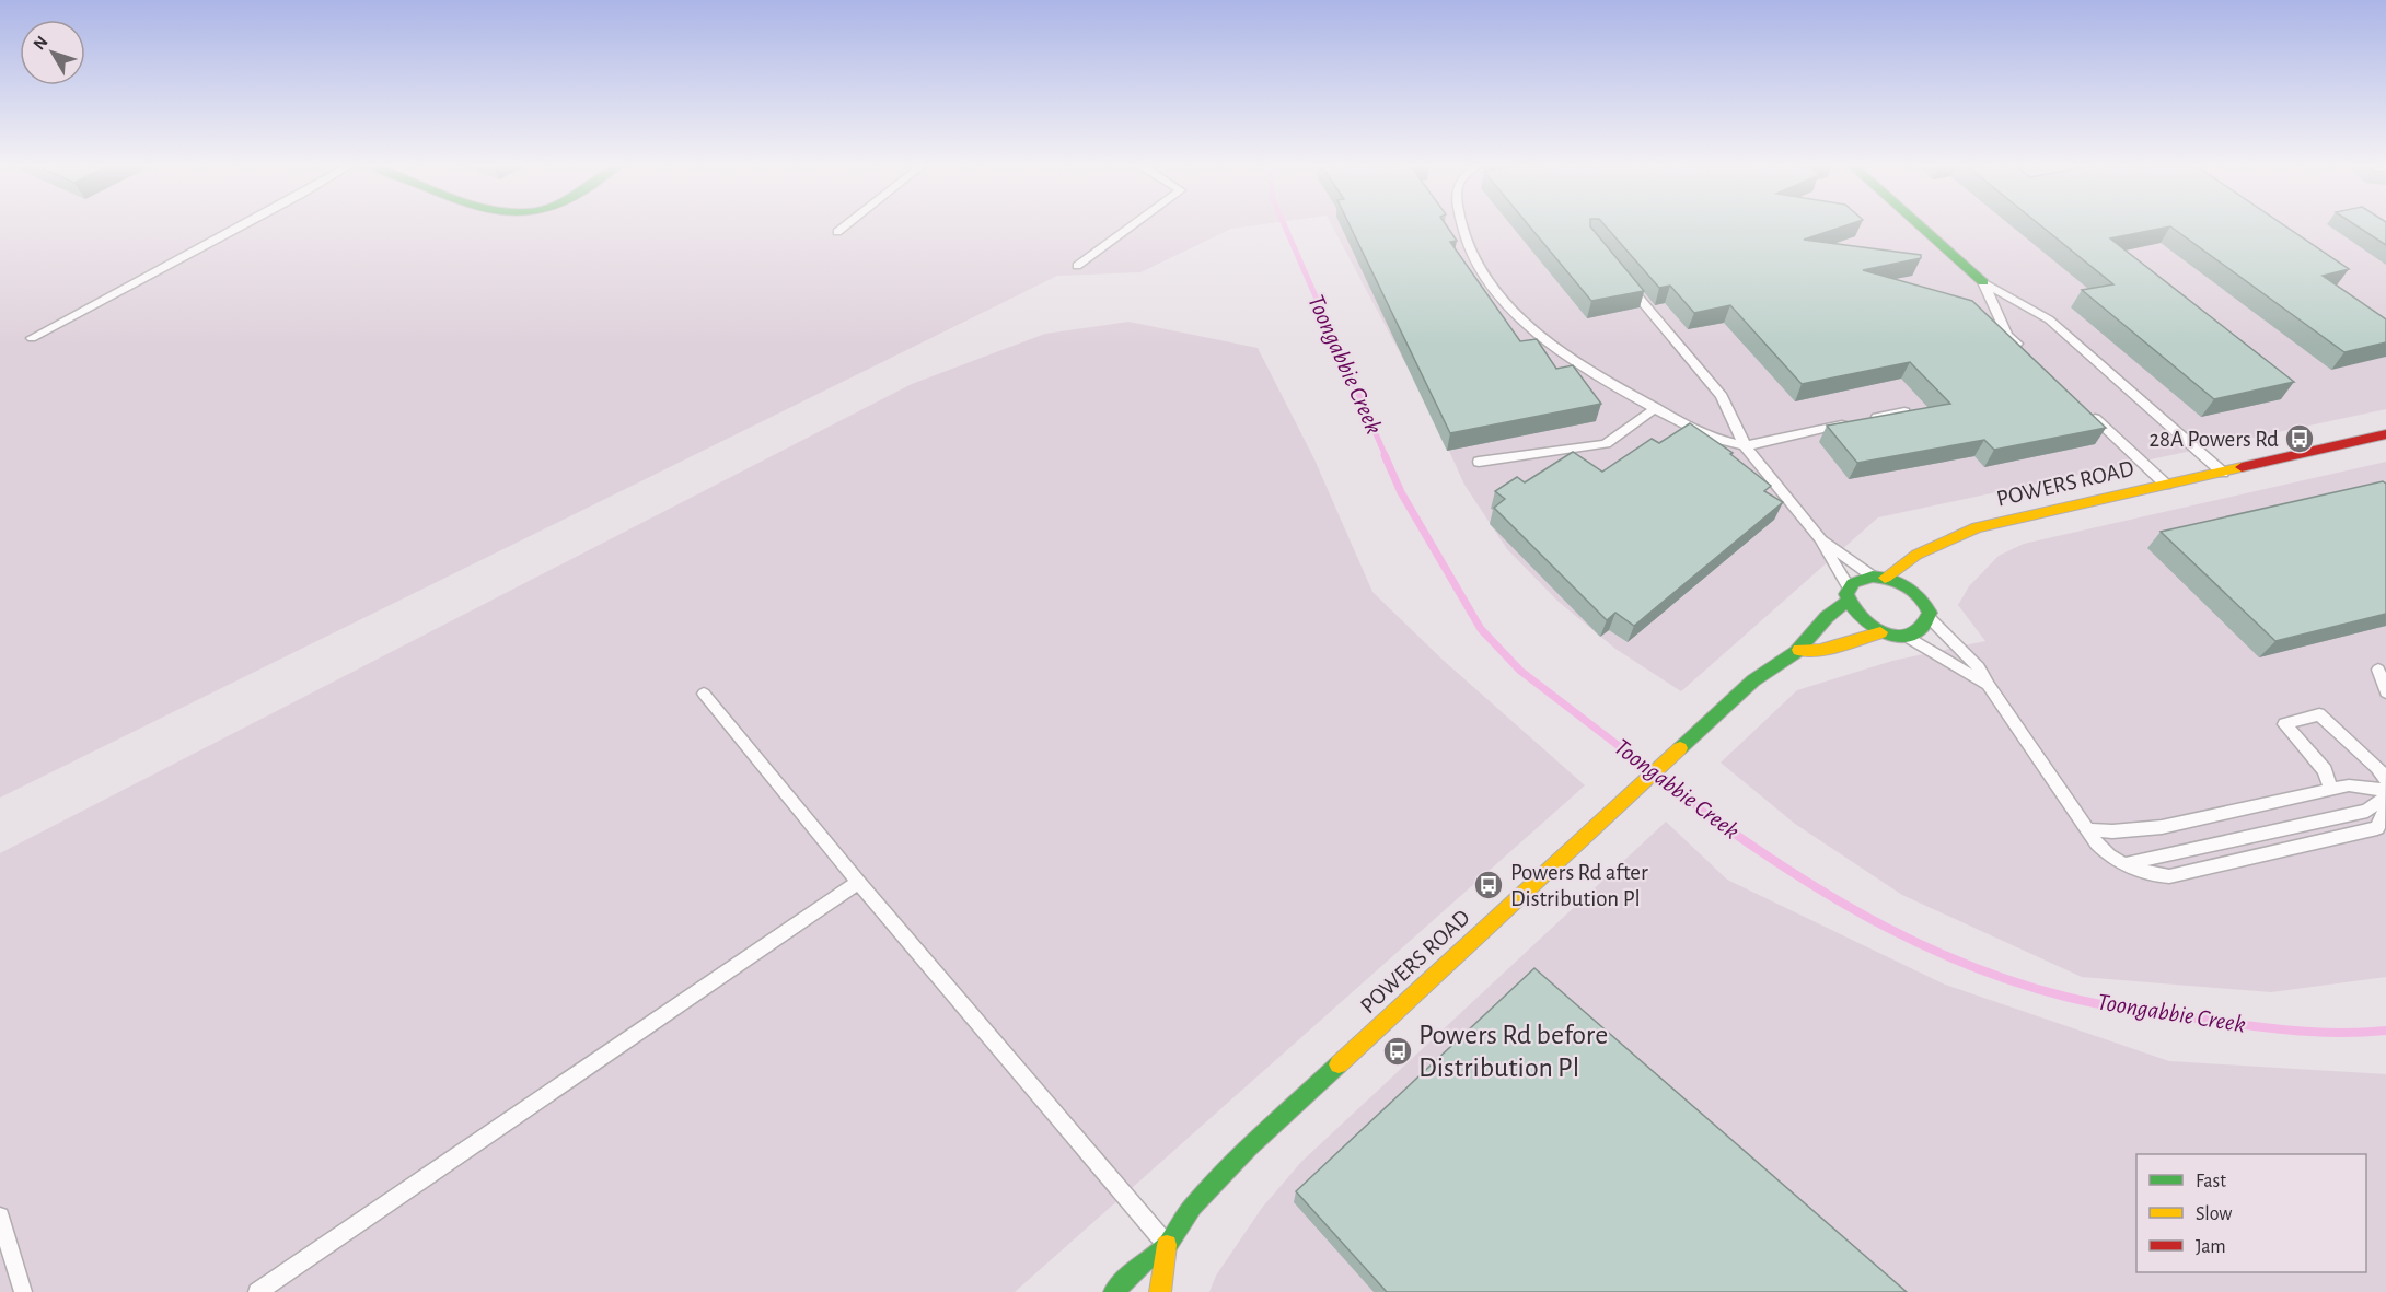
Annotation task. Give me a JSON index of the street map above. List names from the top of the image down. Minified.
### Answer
{"streets":{"street":["POWERS ROAD"]},"water":["Toongabbie Creek"],"places":{"bus stop":["28A Powers Rd","Powers Rd after Distribution Pl","Powers Rd before Distribution Pl"]},"legend":["Fast","Slow","Jam"],"north":"top left"}
